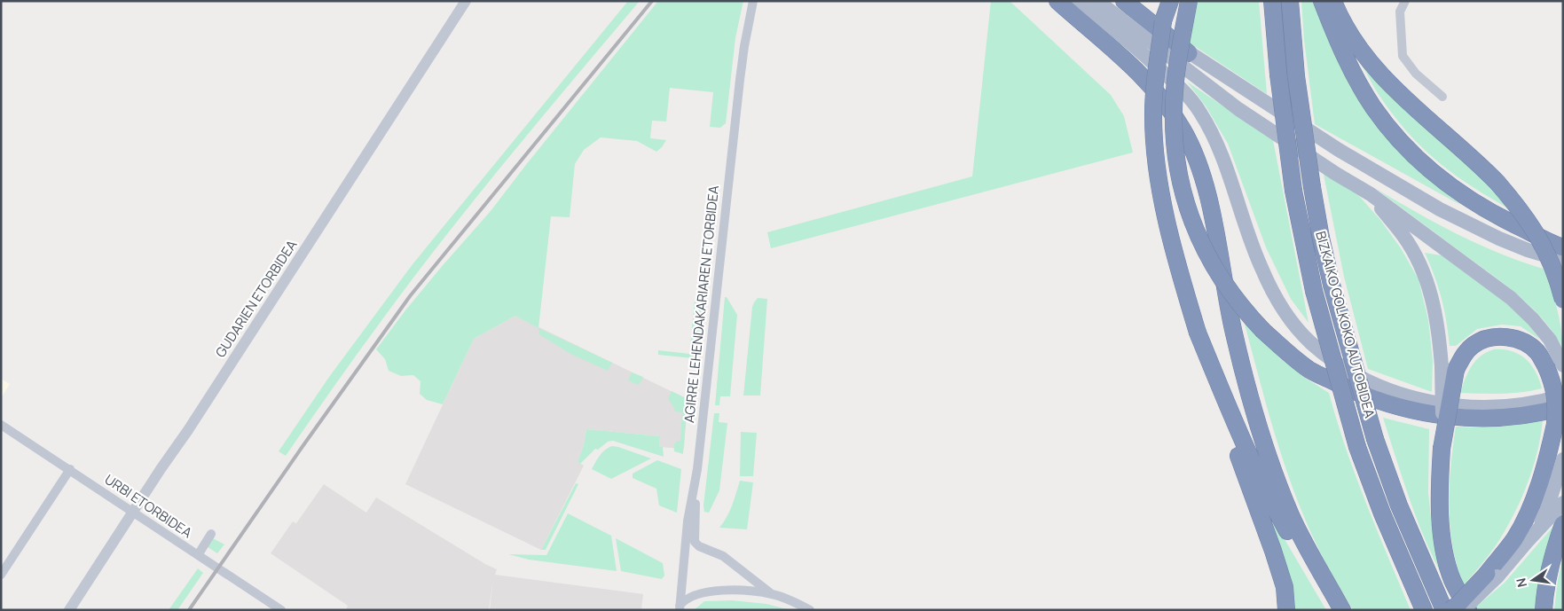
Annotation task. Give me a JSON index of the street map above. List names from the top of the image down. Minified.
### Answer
{"streets":{"highway":["BIZKAIKO GOLKOKO AUTOBIDEA"],"street":["GUDARIEN ETORBIDEA","AGIRRE LEHENDAKARIAREN ETORBIDEA","URBI ETORBIDEA"]},"crossings":[["GUDARIEN ETORBIDEA","URBI ETORBIDEA"]],"north":"left"}
